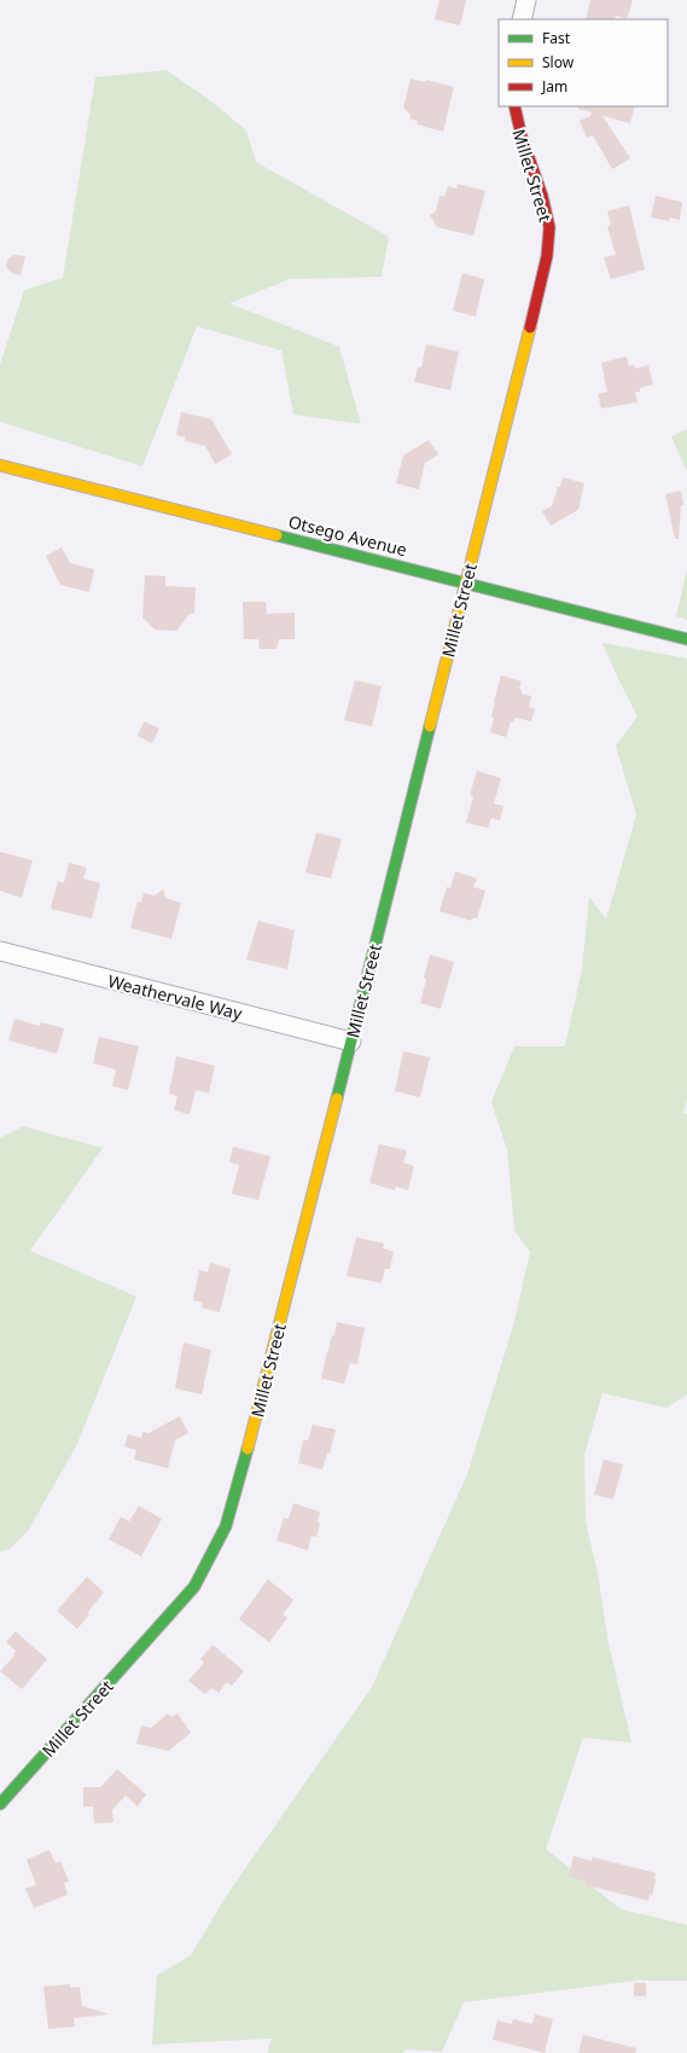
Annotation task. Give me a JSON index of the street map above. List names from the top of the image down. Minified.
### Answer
{"streets":{"street":["Millet Street","Otsego Avenue","Weathervale Way"]},"crossings":[["Millet Street","Otsego Avenue"],["Millet Street","Weathervale Way"]],"legend":["Fast","Slow","Jam"]}
